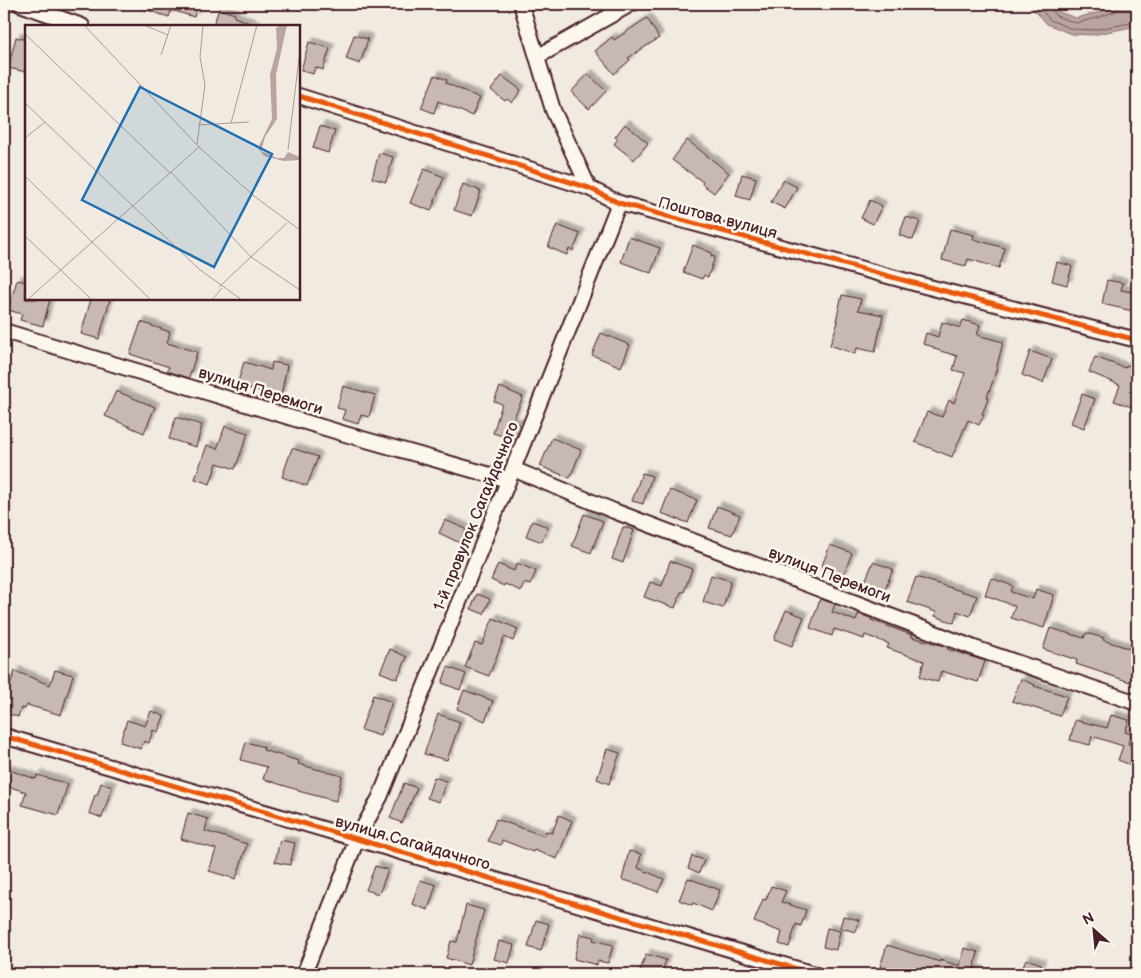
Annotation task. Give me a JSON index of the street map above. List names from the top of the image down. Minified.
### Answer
{"streets":{"street":["Поштова вулиця","вулиця Перемоги","1-й провулок Сагайдачного","вулиця Сагайдачного"]},"crossings":[["Поштова вулиця","1-й провулок Сагайдачного"],["вулиця Перемоги","1-й провулок Сагайдачного"],["1-й провулок Сагайдачного","вулиця Сагайдачного"]],"north":"top left"}
